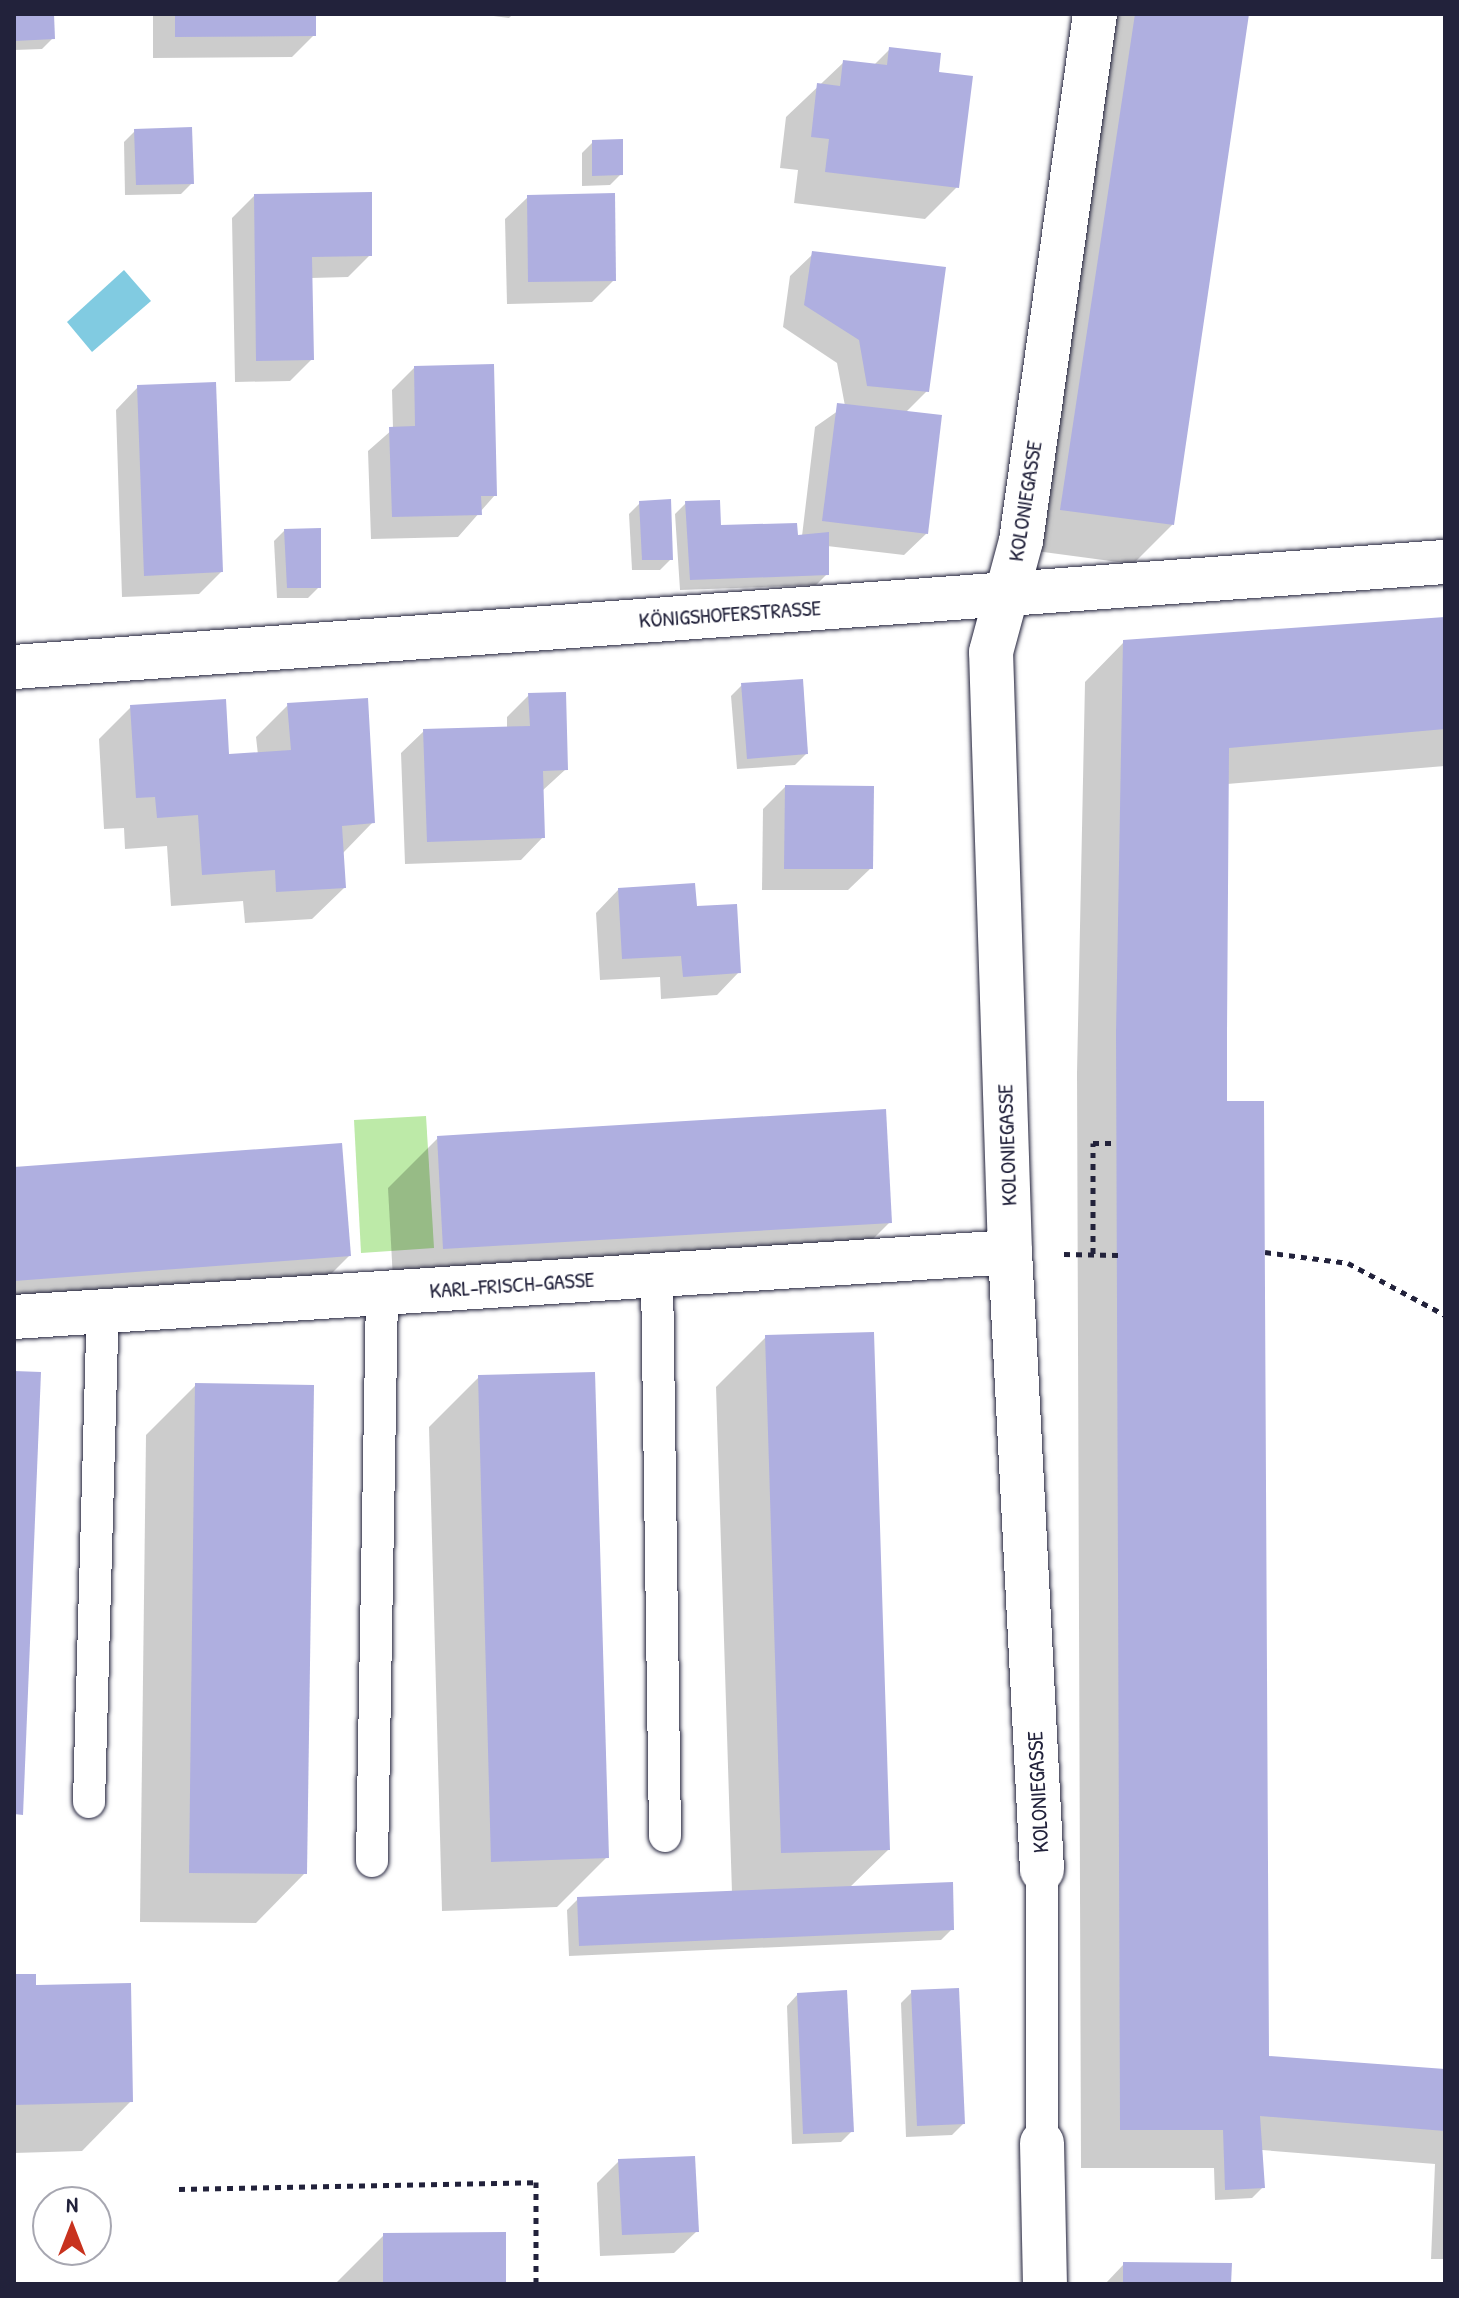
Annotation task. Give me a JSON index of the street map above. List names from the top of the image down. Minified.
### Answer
{"streets":{"street":["KOLONIEGASSE","KÖNIGSHOFERSTRASSE","KARL-FRISCH-GASSE"]},"crossings":[["KOLONIEGASSE","KÖNIGSHOFERSTRASSE"],["KOLONIEGASSE","KARL-FRISCH-GASSE"]],"north":"top"}
